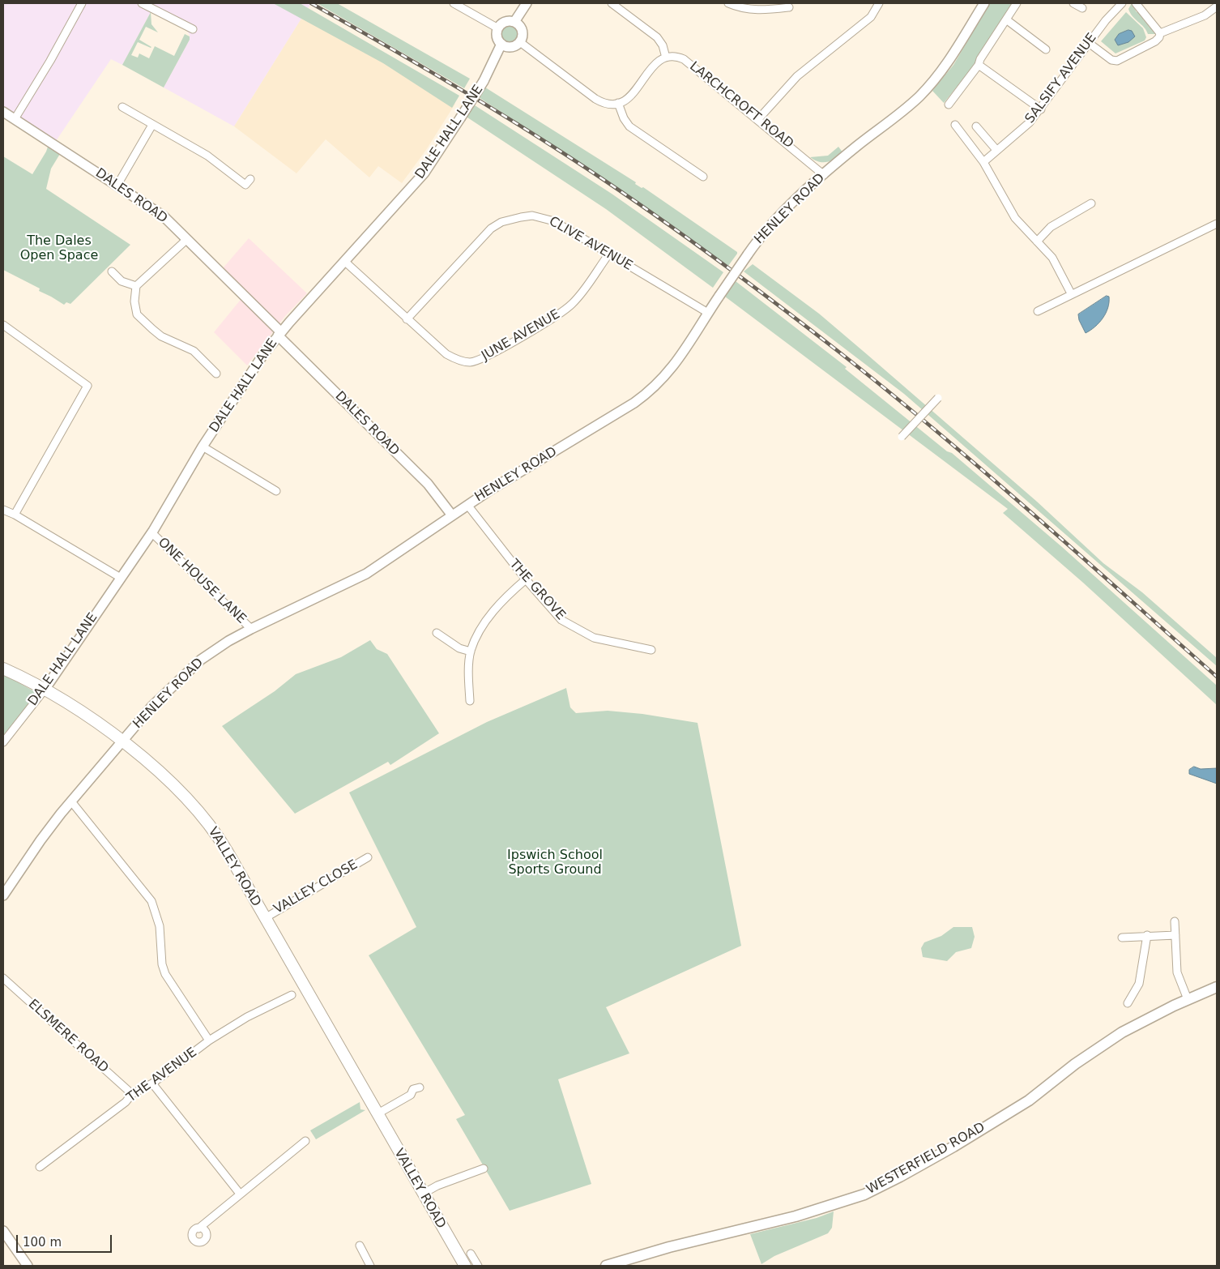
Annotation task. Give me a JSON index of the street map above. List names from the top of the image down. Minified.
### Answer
{"streets":{"main road":["VALLEY ROAD","WESTERFIELD ROAD"],"street":["SALSIFY AVENUE","LARCHCROFT ROAD","DALE HALL LANE","DALES ROAD","HENLEY ROAD","CLIVE AVENUE","JUNE AVENUE","ONE HOUSE LANE","THE GROVE","VALLEY CLOSE","ELSMERE ROAD","THE AVENUE"]},"crossings":[["LARCHCROFT ROAD","HENLEY ROAD"],["DALE HALL LANE","DALES ROAD"],["DALE HALL LANE","JUNE AVENUE"],["DALE HALL LANE","ONE HOUSE LANE"],["DALE HALL LANE","VALLEY ROAD"],["DALES ROAD","HENLEY ROAD"],["HENLEY ROAD","CLIVE AVENUE"],["HENLEY ROAD","ONE HOUSE LANE"],["HENLEY ROAD","THE GROVE"],["HENLEY ROAD","VALLEY ROAD"],["CLIVE AVENUE","JUNE AVENUE"],["VALLEY ROAD","VALLEY CLOSE"],["ELSMERE ROAD","THE AVENUE"]],"parks":["The Dales Open Space","Ipswich School Sports Ground"],"scale_bar":"100 m"}
